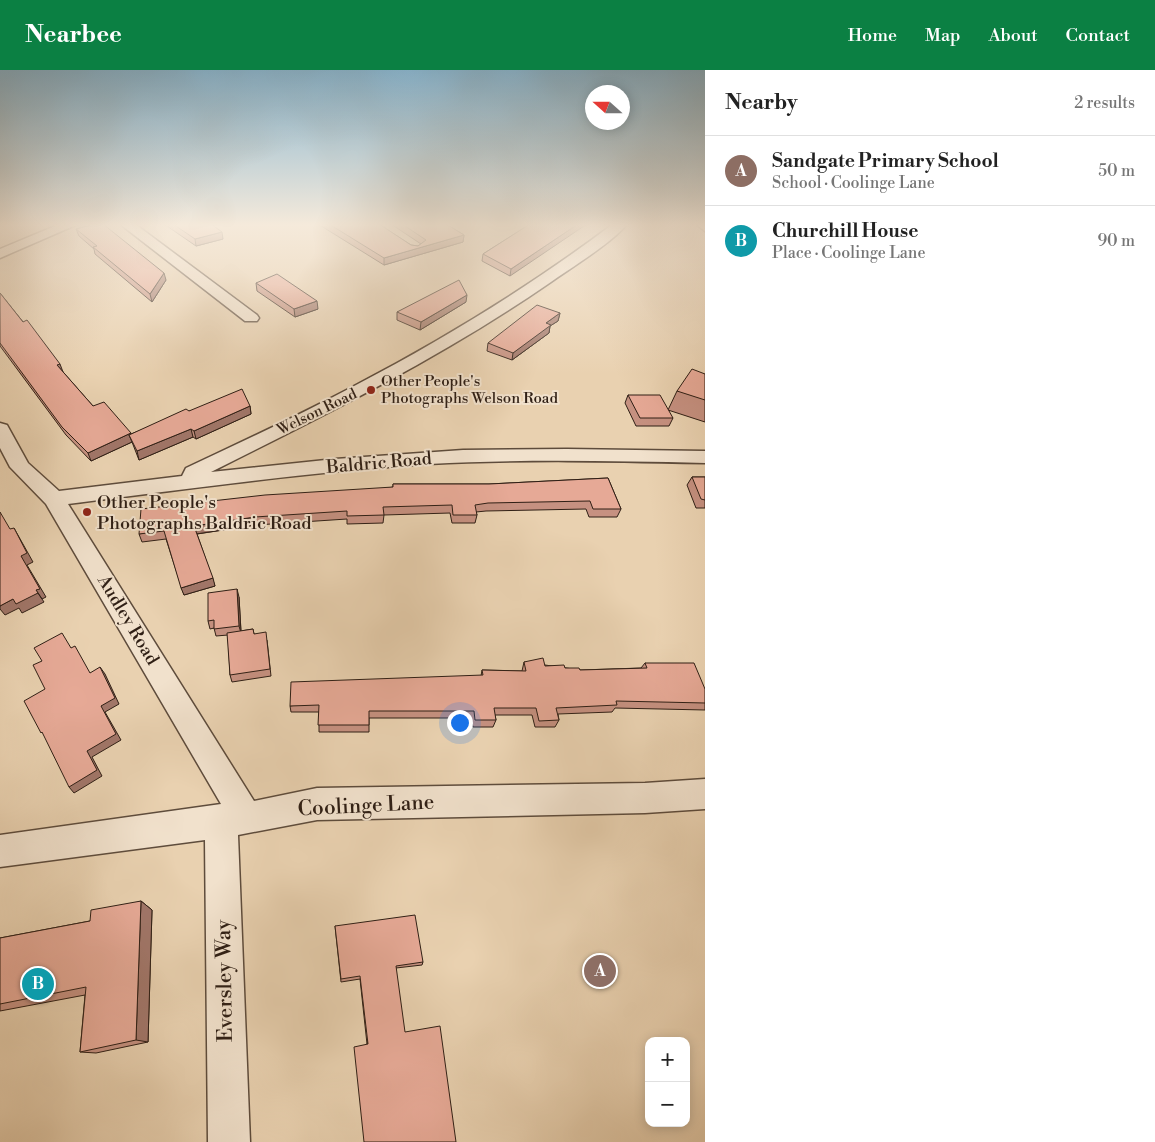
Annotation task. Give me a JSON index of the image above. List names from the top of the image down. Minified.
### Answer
{"streets":{"street":["Welson Road","Baldric Road","Audley Road","Coolinge Lane","Eversley Way"]},"crossings":[["Welson Road","Baldric Road"],["Baldric Road","Audley Road"],["Audley Road","Coolinge Lane"],["Audley Road","Eversley Way"],["Coolinge Lane","Eversley Way"]],"places":["Other People's Photographs Welson Road","Other People's Photographs Baldric Road"],"north":"left","page":{"header":"Nearbee","nav":["Home","Map","About","Contact"],"heading":["Nearby","2 results"],"list":[{"mark":"A","name":"Sandgate Primary School","note":"School · Coolinge Lane","value":"50 m"},{"mark":"B","name":"Churchill House","note":"Place · Coolinge Lane","value":"90 m"}],"pins":["A","B"],"map_buttons":["+","−"]}}
